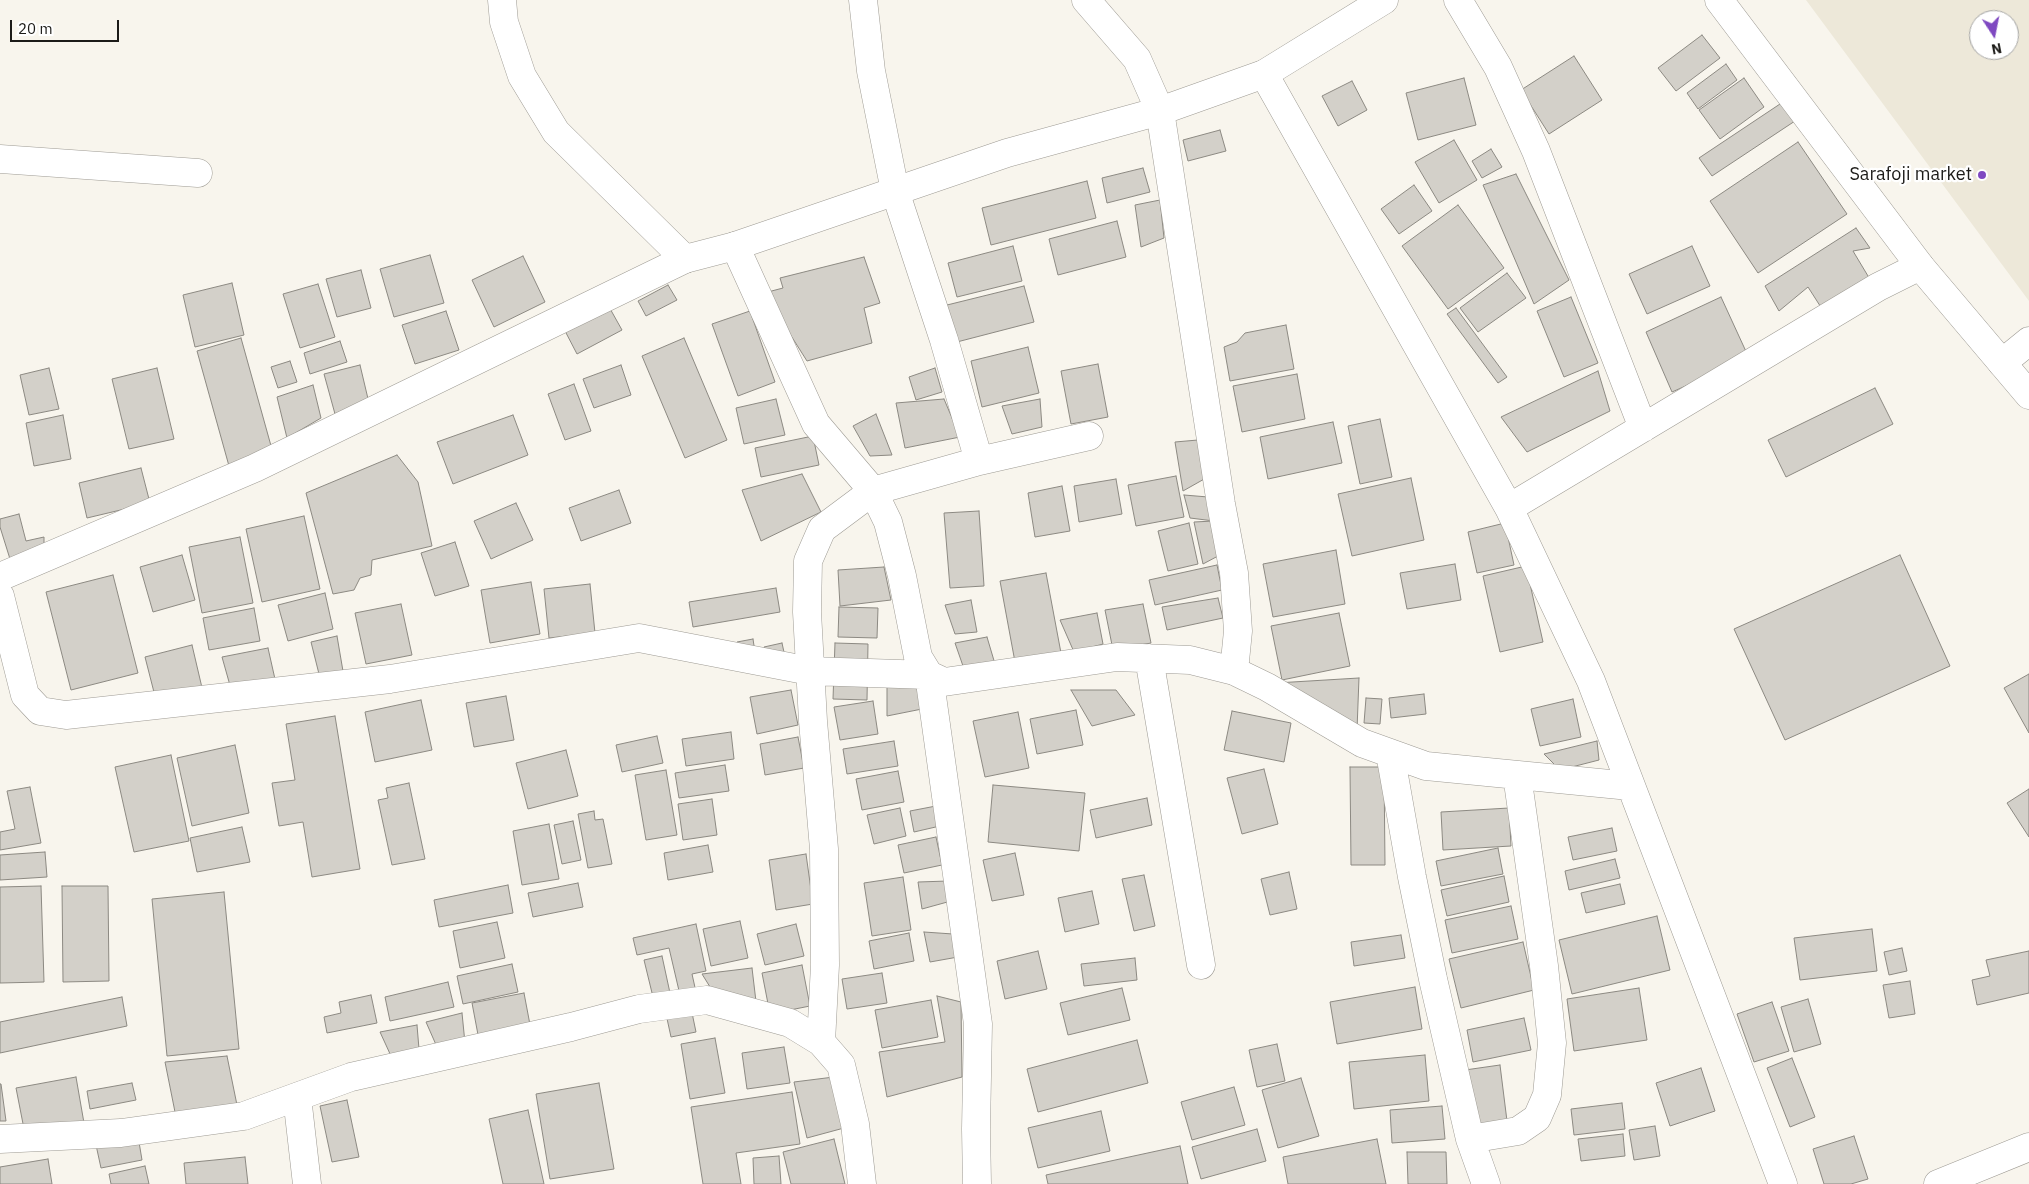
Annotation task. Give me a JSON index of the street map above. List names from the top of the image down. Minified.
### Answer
{"places":["Sarafoji market"],"scale_bar":"20 m","north":"bottom"}
